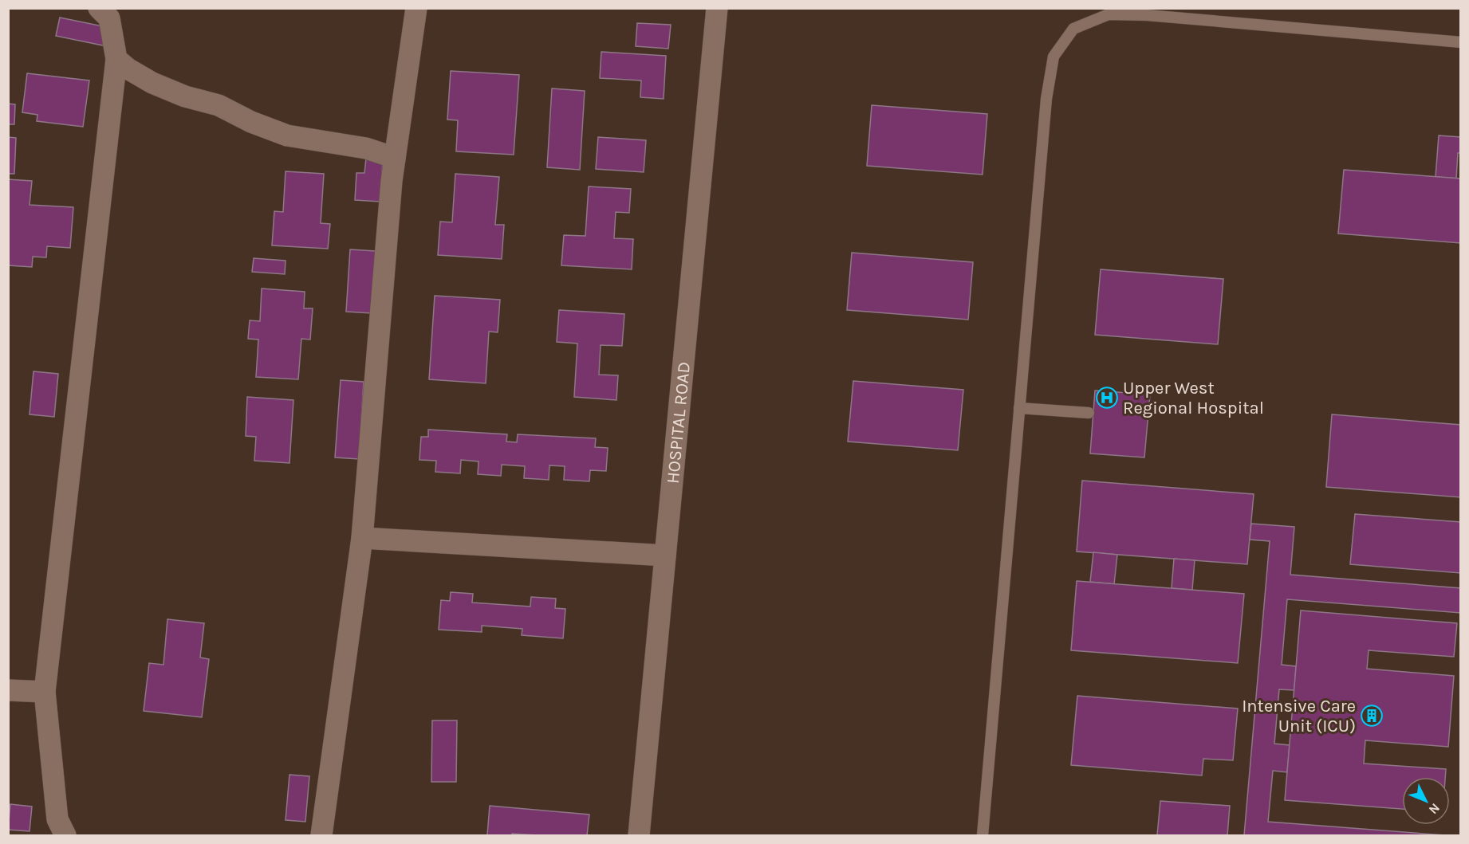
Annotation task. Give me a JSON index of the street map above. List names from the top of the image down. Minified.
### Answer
{"streets":{"street":["HOSPITAL ROAD"]},"places":{"hospital":["Upper West Regional Hospital"],"building":["Intensive Care Unit (ICU)"]},"north":"bottom right"}
